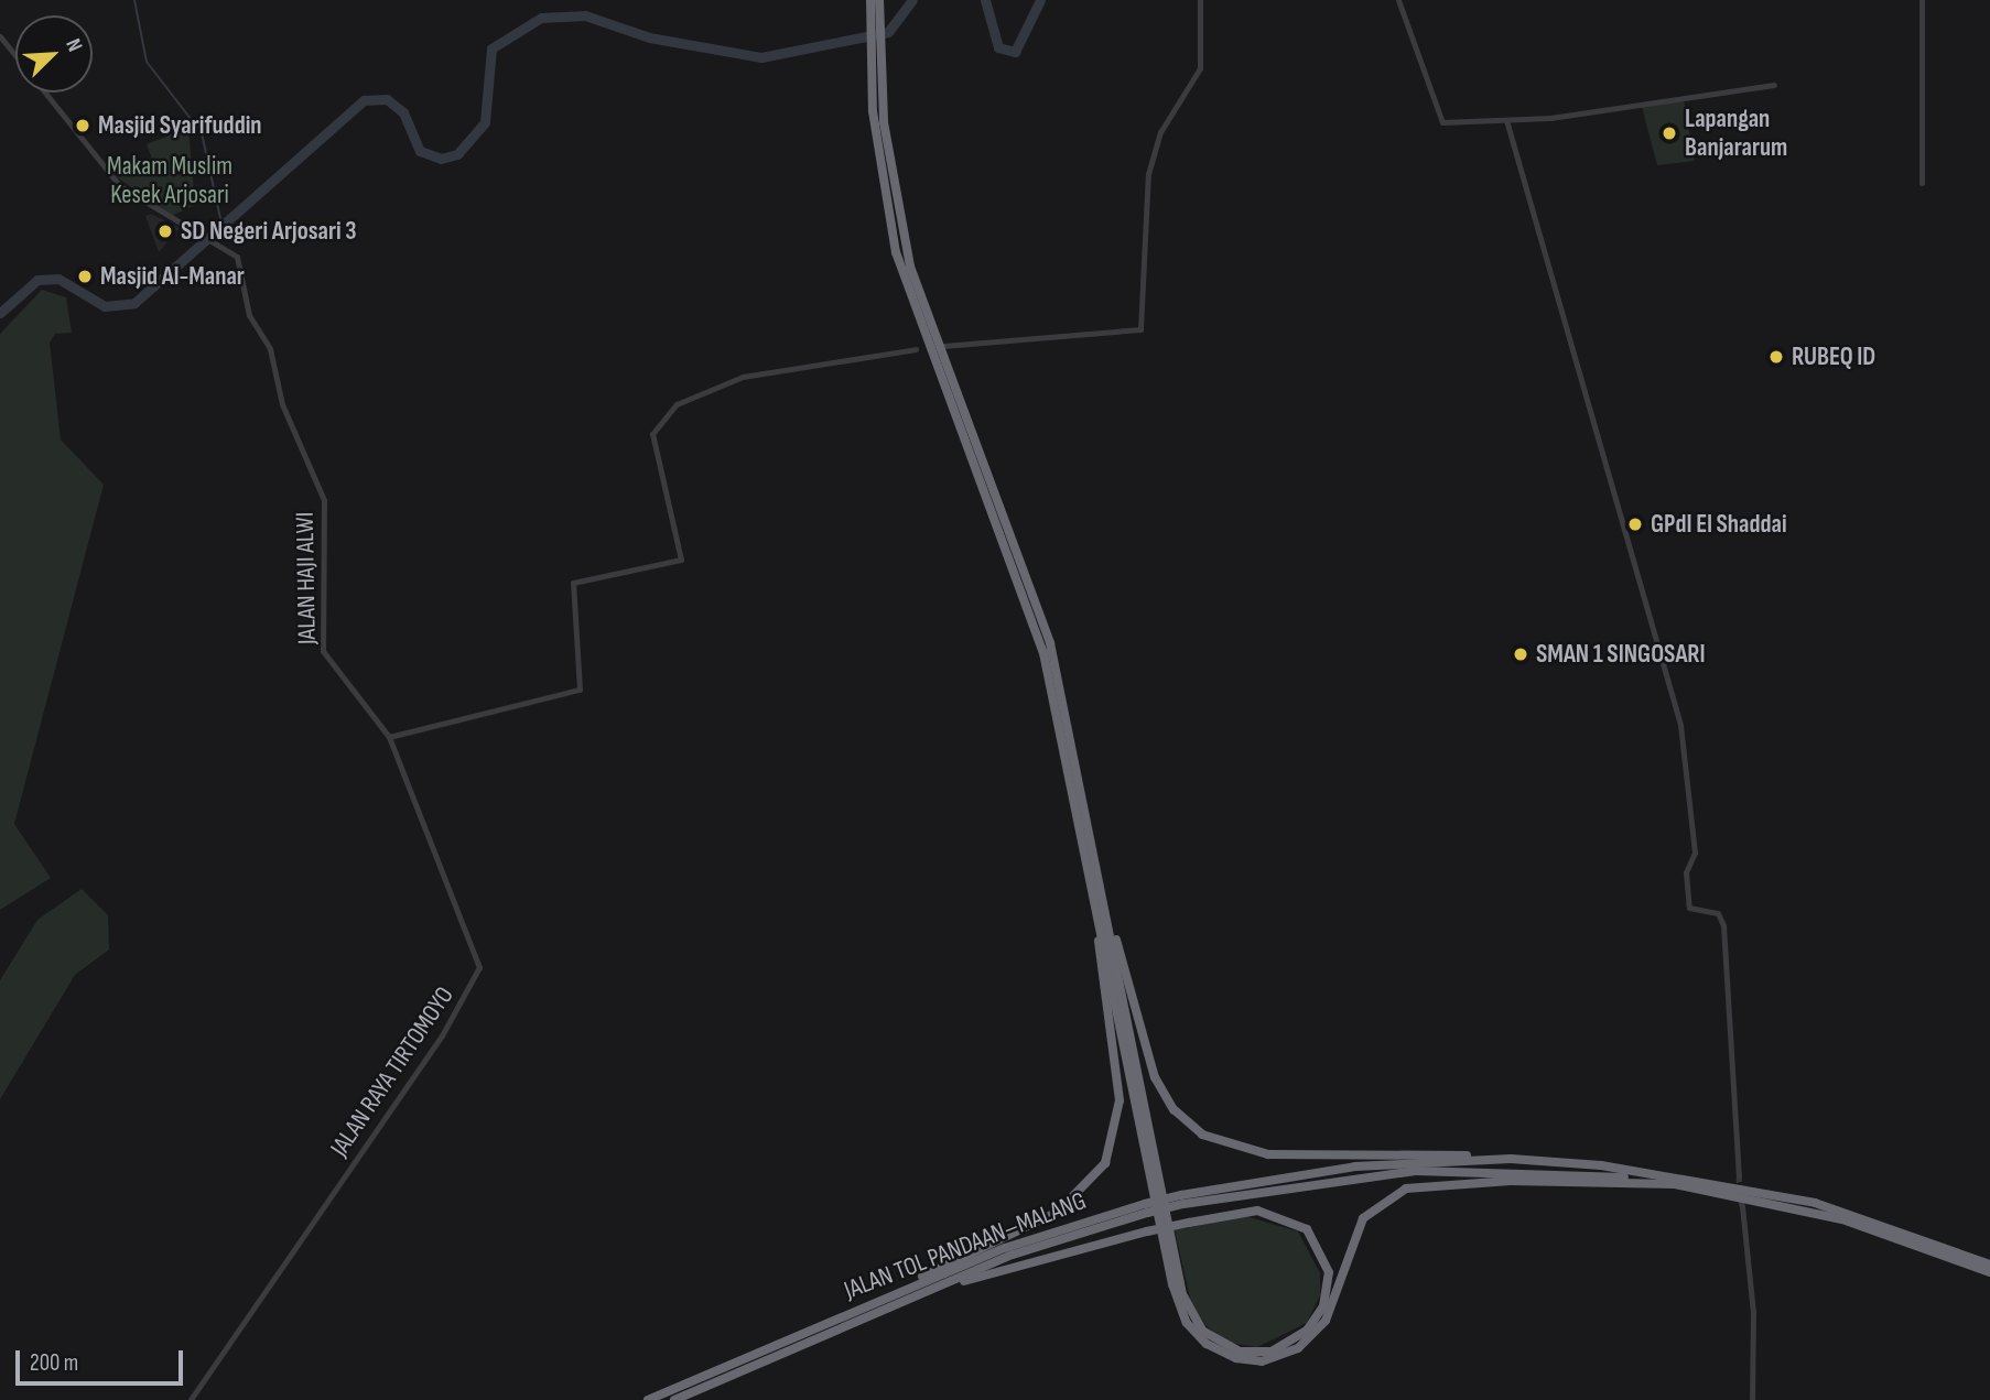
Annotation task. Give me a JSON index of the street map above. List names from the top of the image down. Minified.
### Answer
{"streets":{"highway":["JALAN TOL PANDAAN–MALANG"],"street":["JALAN HAJI ALWI","JALAN RAYA TIRTOMOYO"]},"crossings":[["JALAN HAJI ALWI","JALAN RAYA TIRTOMOYO"]],"parks":["Makam Muslim Kesek Arjosari"],"places":["Masjid Syarifuddin","Lapangan Banjararum","SD Negeri Arjosari 3","Masjid Al-Manar","RUBEQ ID","GPdI El Shaddai","SMAN 1 SINGOSARI"],"scale_bar":"200 m","north":"top right"}
